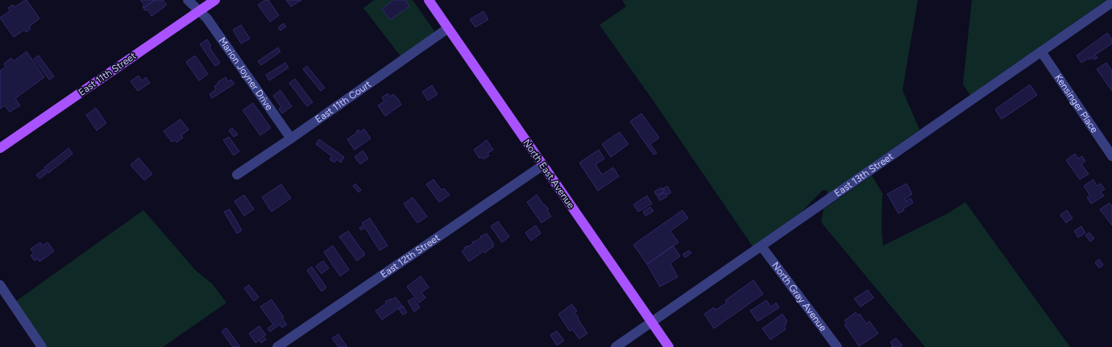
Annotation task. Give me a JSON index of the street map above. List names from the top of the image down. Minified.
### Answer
{"streets":{"main road":["East 11th Street","North East Avenue"],"street":["Marion Joyner Drive","East 11th Court","Kensinger Place","East 13th Street","East 12th Street","North Gray Avenue"]},"crossings":[["East 11th Street","Marion Joyner Drive"],["Marion Joyner Drive","East 11th Court"],["East 11th Court","North East Avenue"],["Kensinger Place","East 13th Street"],["North East Avenue","East 13th Street"],["North East Avenue","East 12th Street"],["East 13th Street","North Gray Avenue"]]}
